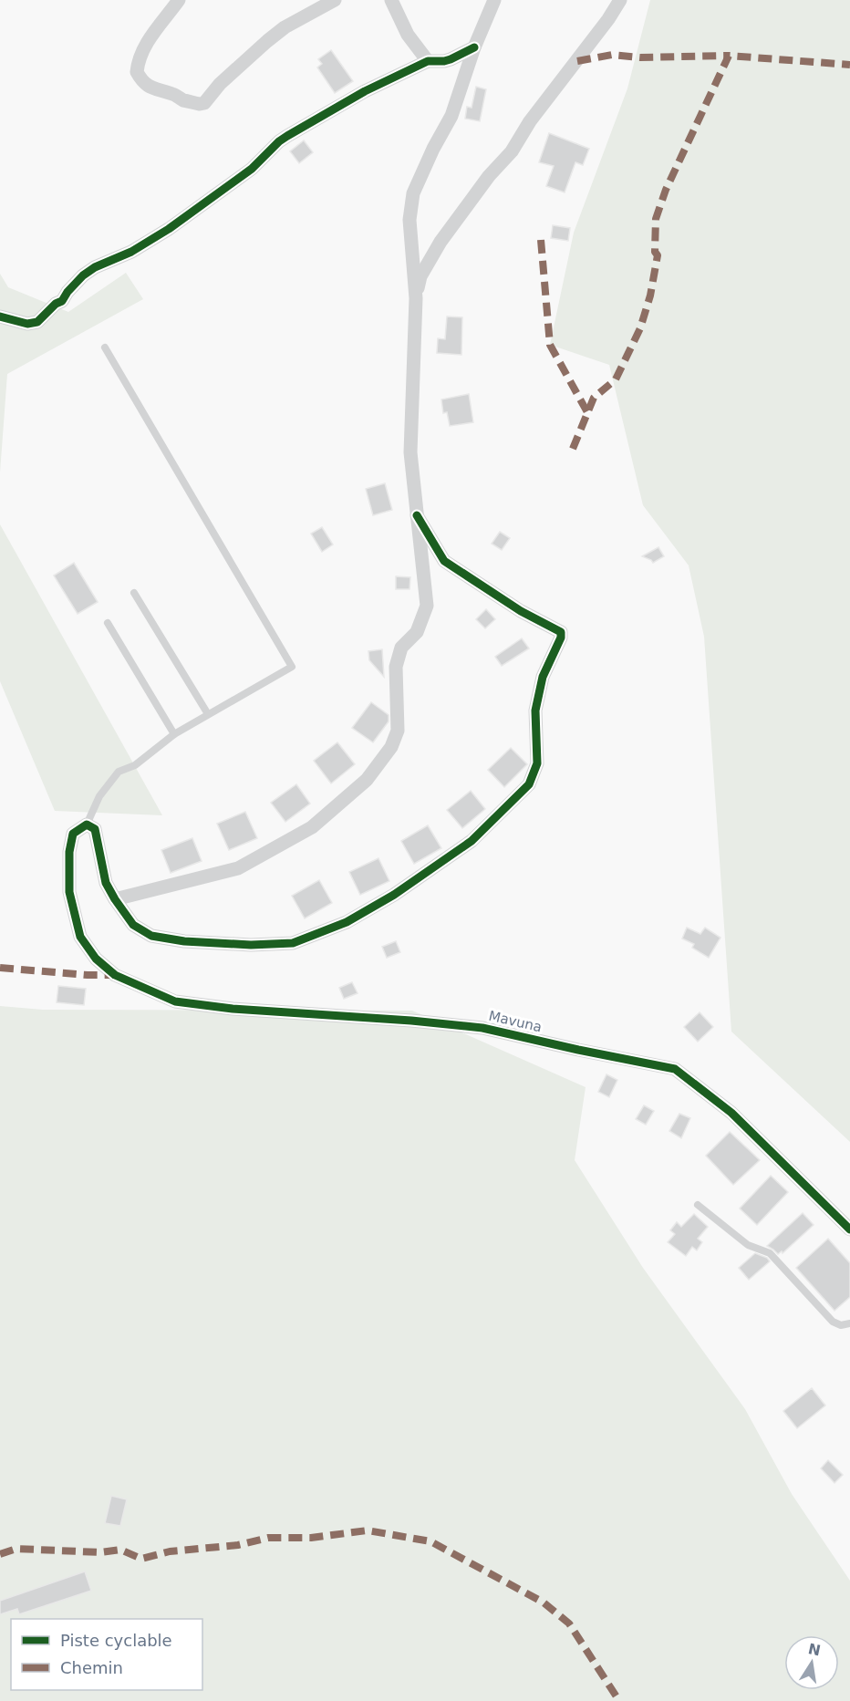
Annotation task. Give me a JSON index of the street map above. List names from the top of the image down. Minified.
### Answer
{"streets":{"street":["Mavuna"]},"legend":["Piste cyclable","Chemin"],"north":"top"}
